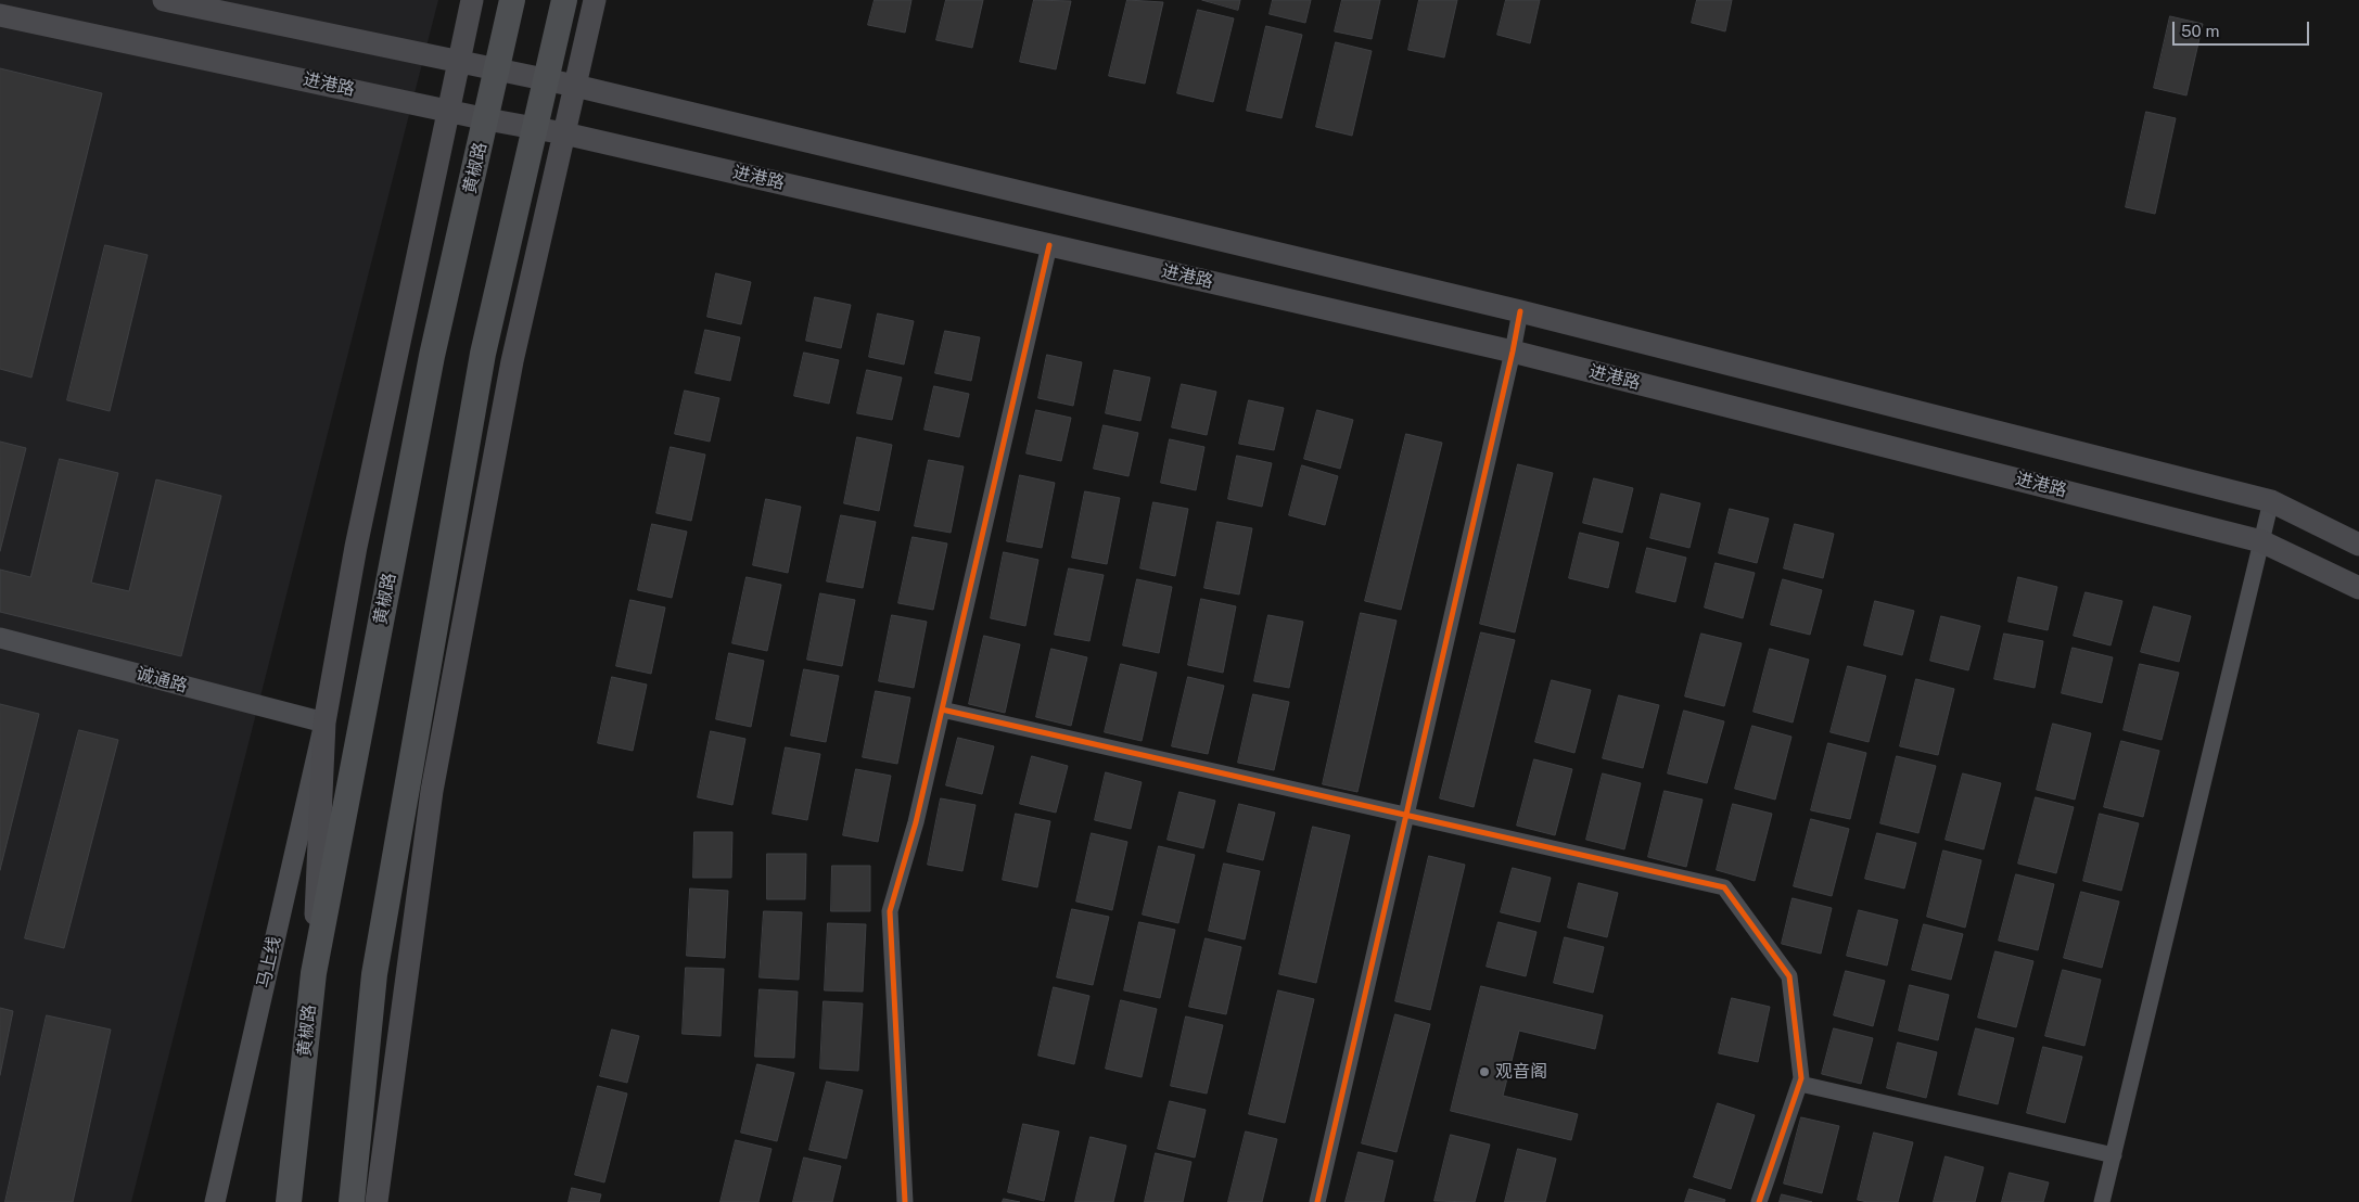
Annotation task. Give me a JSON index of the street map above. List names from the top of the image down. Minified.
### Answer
{"streets":{"main road":["进港路","黄椒路"],"street":["诚通路","马上线"]},"crossings":[["进港路","黄椒路"],["诚通路","马上线"]],"places":["观音阁"],"scale_bar":"50 m"}
